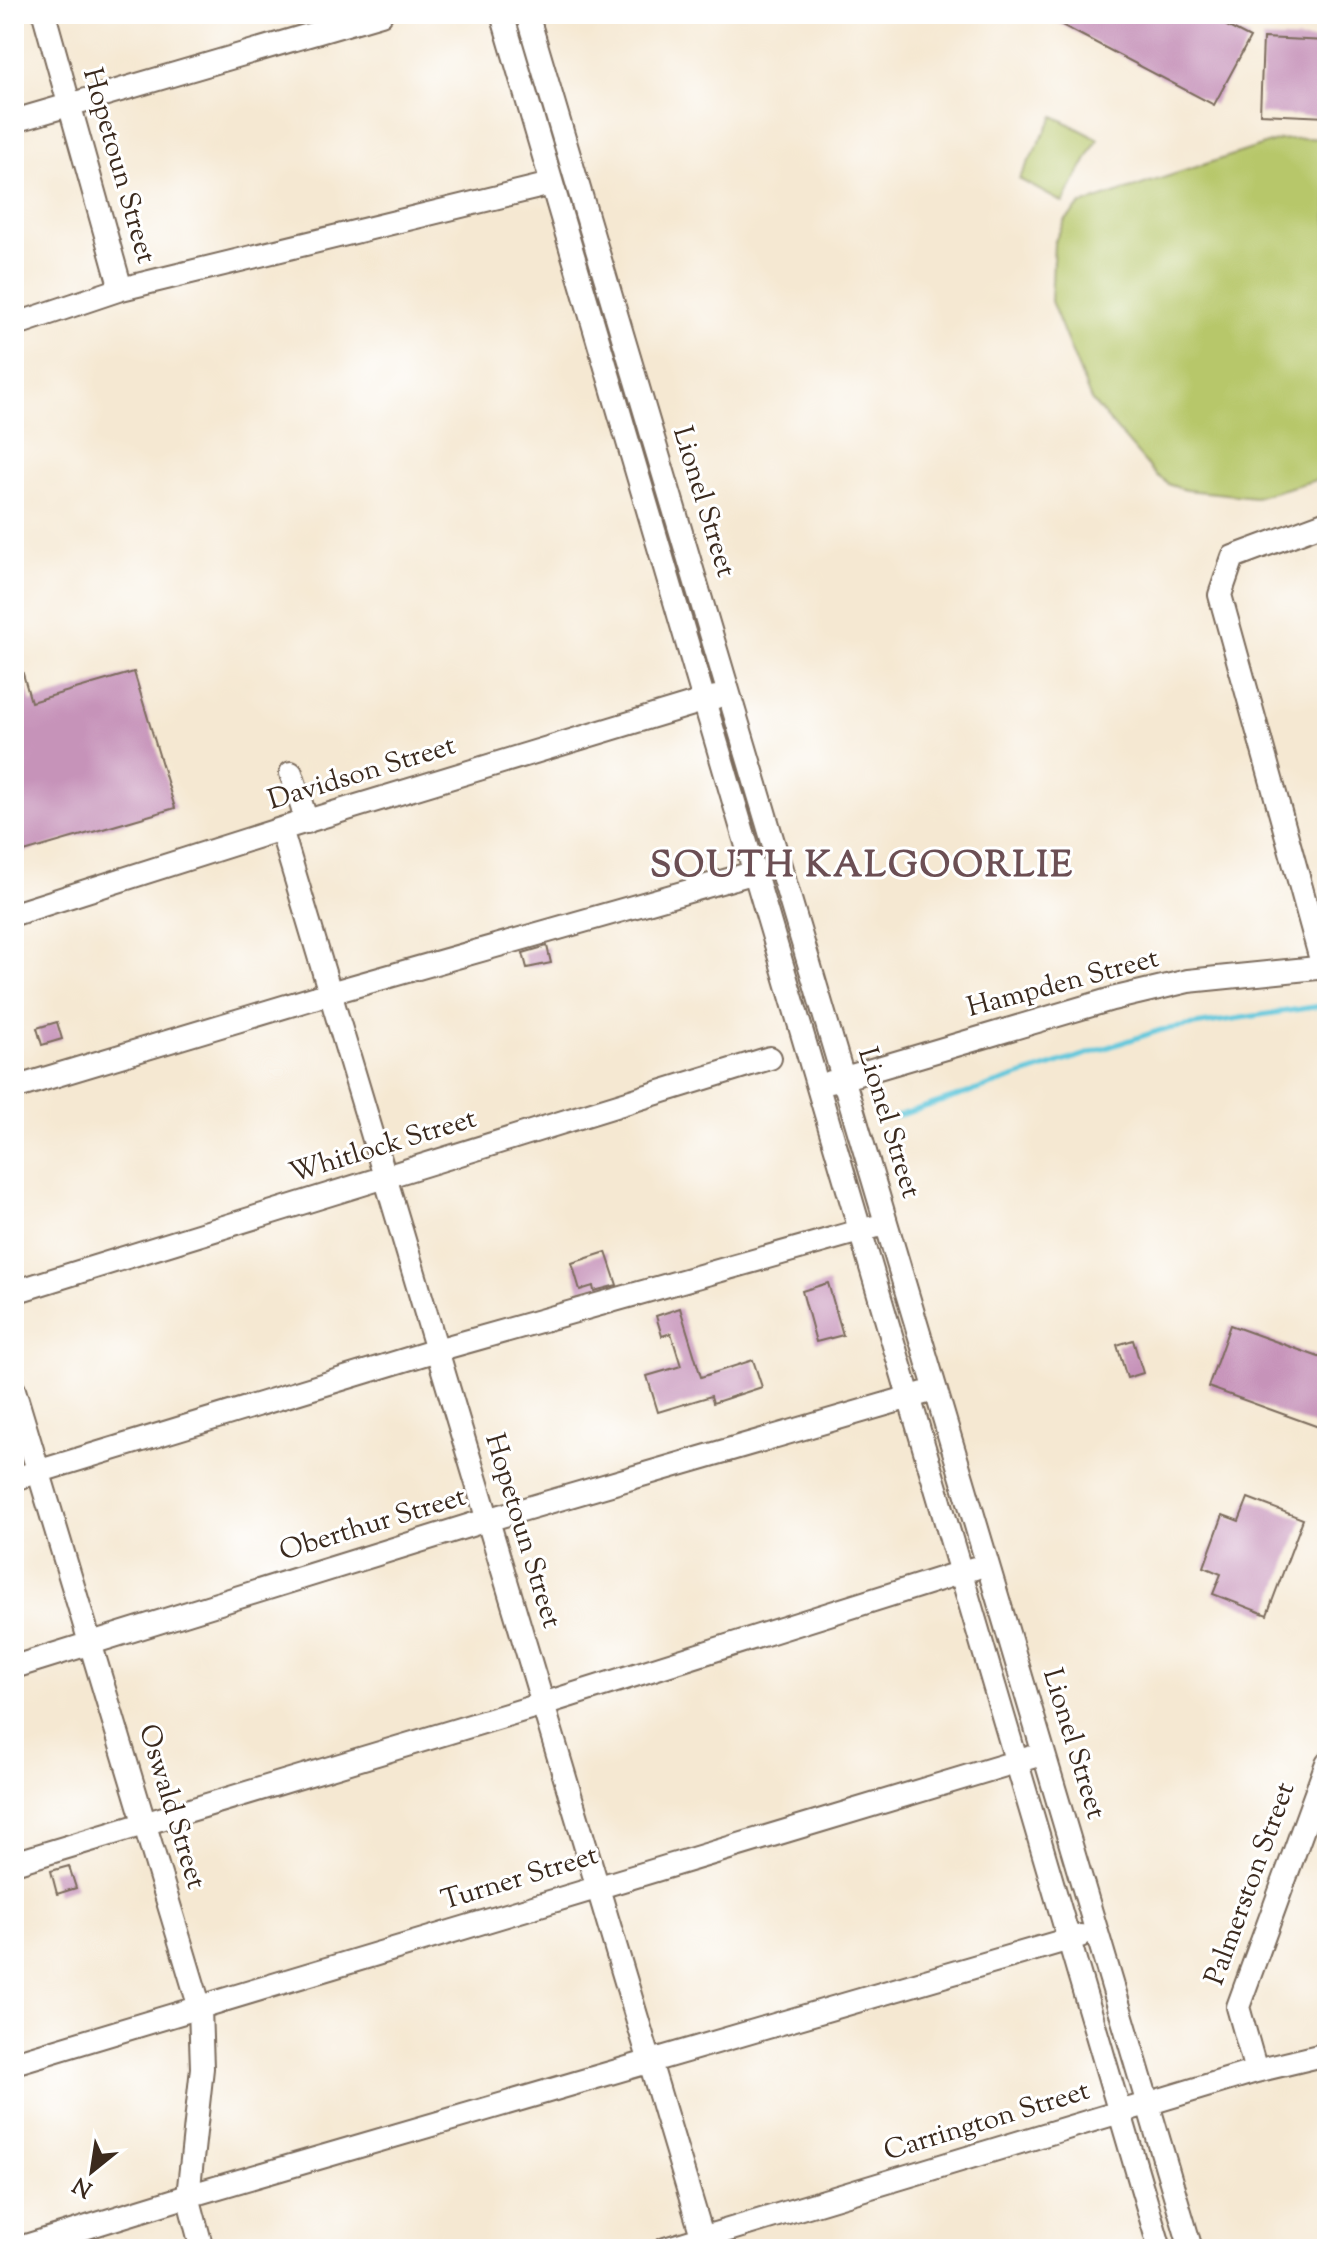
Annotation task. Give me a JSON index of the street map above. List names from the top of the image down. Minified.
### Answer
{"streets":{"street":["Hopetoun Street","Lionel Street","Davidson Street","Hampden Street","Whitlock Street","Oberthur Street","Oswald Street","Turner Street","Palmerston Street","Carrington Street"]},"crossings":[["Hopetoun Street","Davidson Street"],["Hopetoun Street","Whitlock Street"],["Hopetoun Street","Oberthur Street"],["Hopetoun Street","Turner Street"],["Hopetoun Street","Carrington Street"],["Lionel Street","Davidson Street"],["Lionel Street","Hampden Street"],["Lionel Street","Oberthur Street"],["Lionel Street","Turner Street"],["Lionel Street","Carrington Street"],["Oberthur Street","Oswald Street"],["Oswald Street","Turner Street"],["Palmerston Street","Carrington Street"]],"districts":["SOUTH KALGOORLIE"],"north":"bottom left"}
